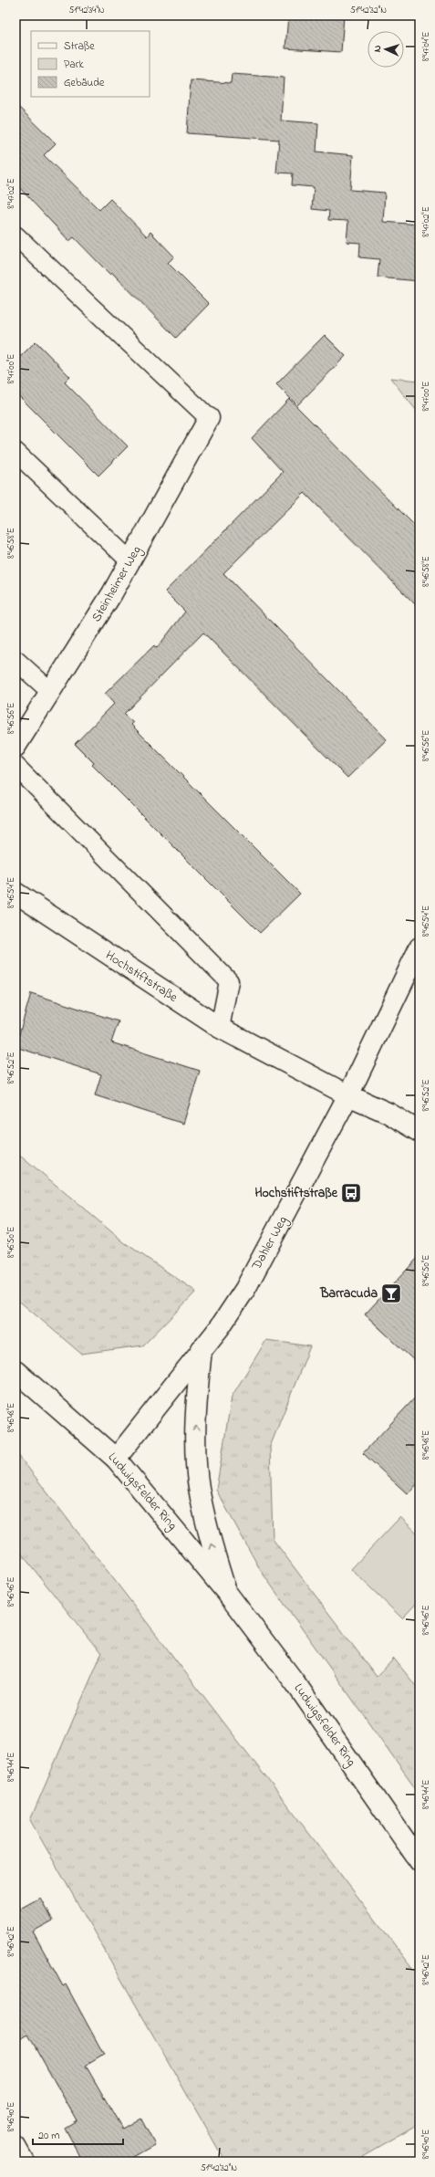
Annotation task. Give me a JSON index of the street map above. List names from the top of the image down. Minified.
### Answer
{"streets":{"street":["Steinheimer Weg","Hochstiftstraße","Dahler Weg","Ludwigsfelder Ring"]},"crossings":[["Hochstiftstraße","Dahler Weg"],["Dahler Weg","Ludwigsfelder Ring"]],"places":{"bus stop":["Hochstiftstraße"],"bar":["Barracuda"]},"legend":["Straße","Park","Gebäude"],"scale_bar":"20 m","north":"left","coordinates":["51°42'34\"N","51°42'32\"N","8°47'04\"E","8°47'02\"E","8°47'00\"E","8°46'58\"E","8°46'56\"E","8°46'54\"E","8°46'52\"E","8°46'50\"E","8°46'48\"E","8°46'46\"E","8°46'44\"E","8°46'42\"E","8°46'40\"E"]}
